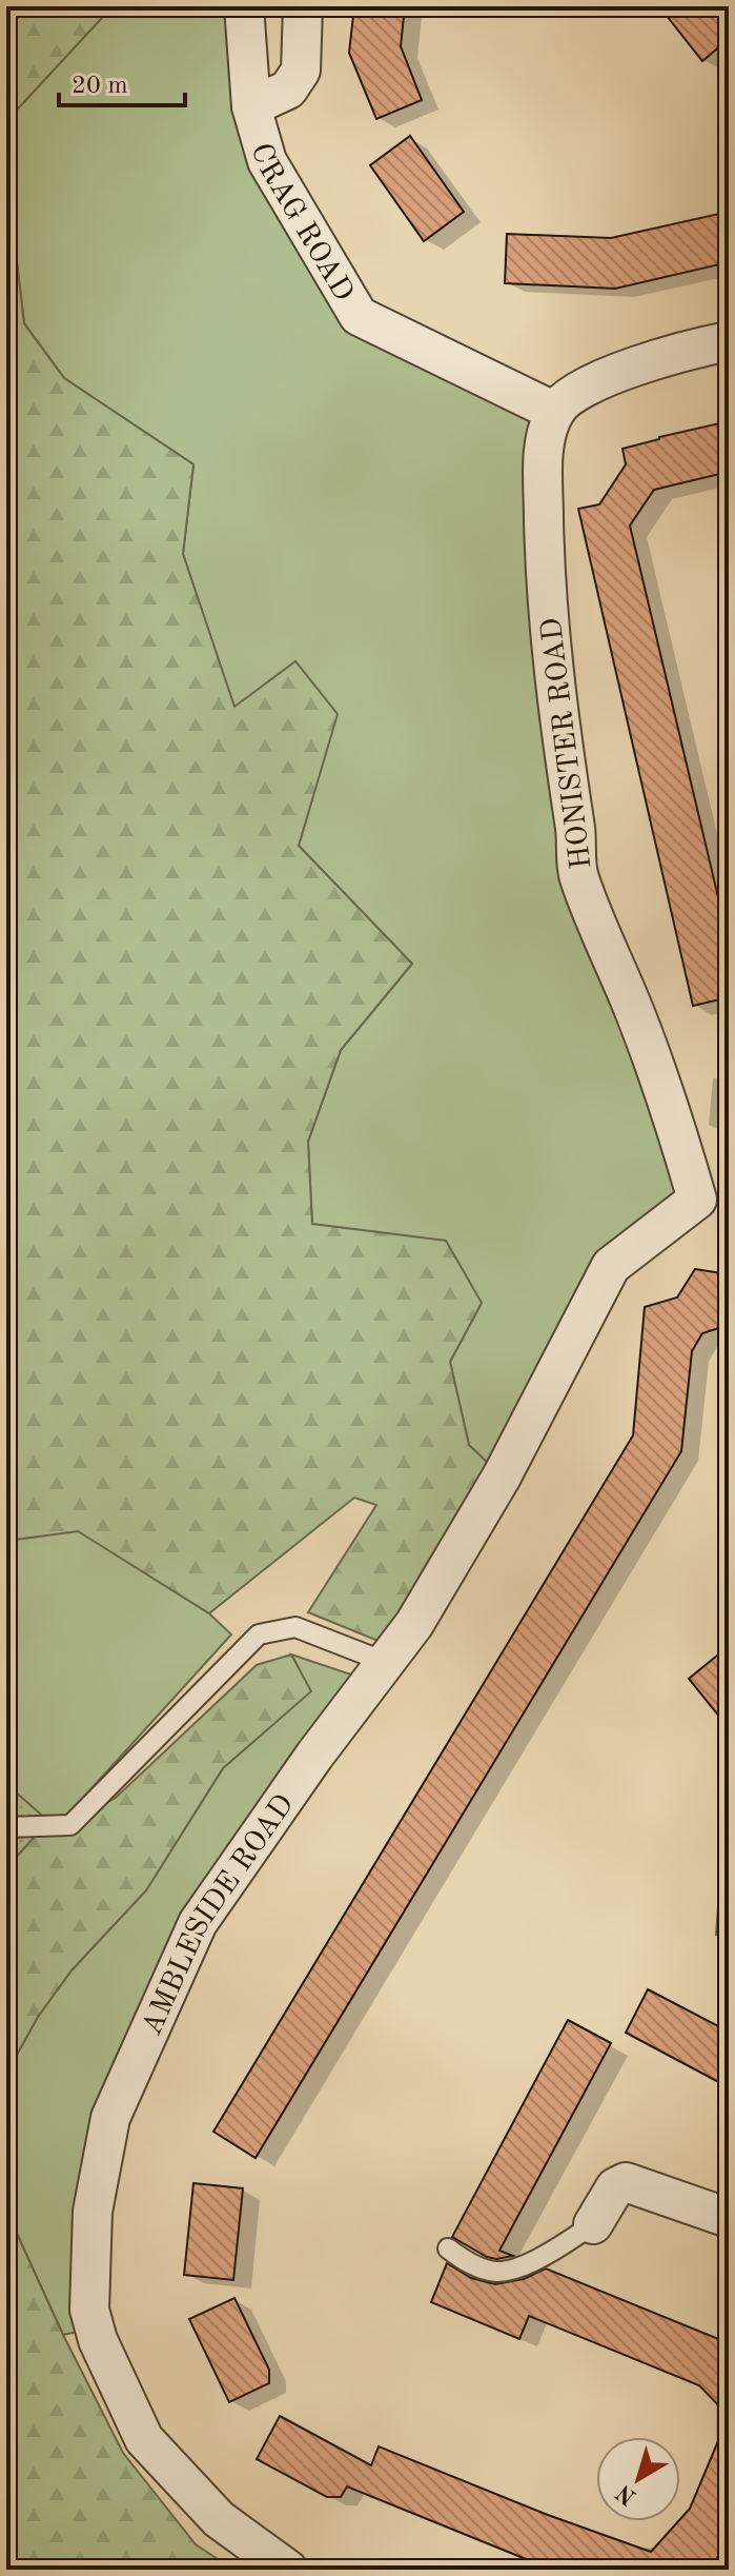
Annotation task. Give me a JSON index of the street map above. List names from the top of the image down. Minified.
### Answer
{"streets":{"street":["CRAG ROAD","HONISTER ROAD","AMBLESIDE ROAD"]},"crossings":[["CRAG ROAD","HONISTER ROAD"],["HONISTER ROAD","AMBLESIDE ROAD"]],"scale_bar":"20 m","north":"bottom left"}
